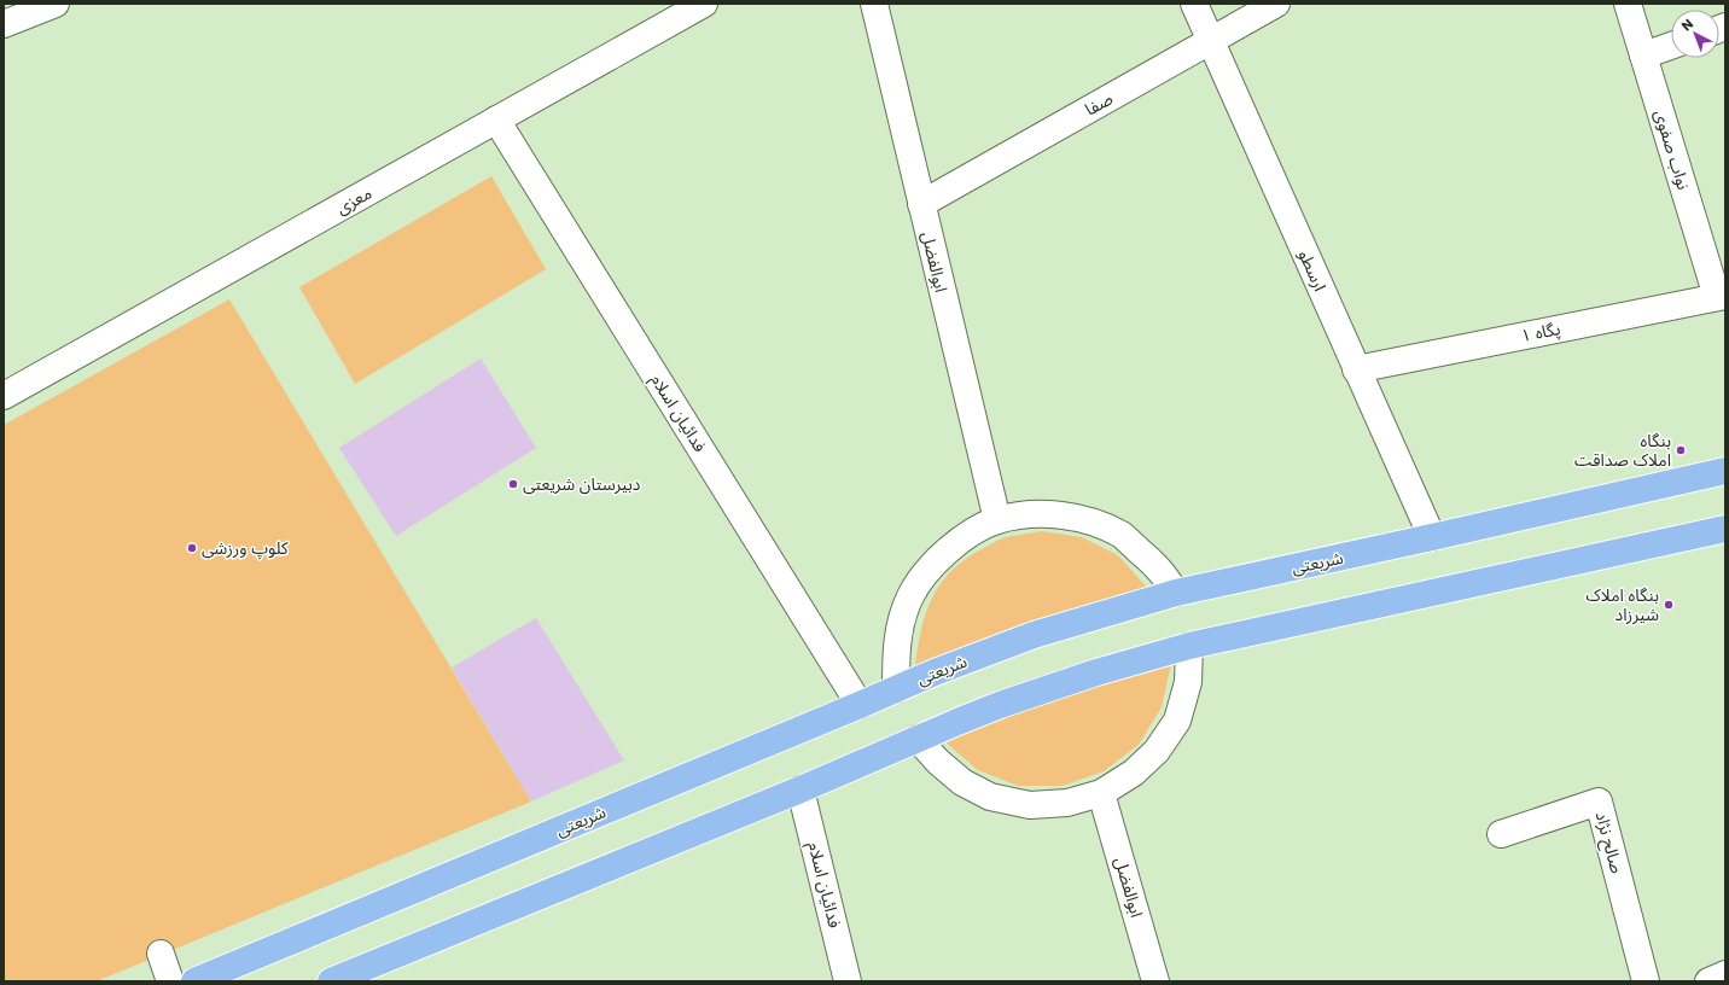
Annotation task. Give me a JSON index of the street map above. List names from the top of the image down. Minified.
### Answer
{"streets":{"main road":["شریعتی"],"street":["صفا","نواب صفوی","معزی","ابوالفضل","ارسطو","پگاه ۱","فدائیان اسلام","صالح نژاد"]},"crossings":[["صفا","ابوالفضل"],["صفا","ارسطو"],["نواب صفوی","پگاه ۱"],["معزی","فدائیان اسلام"],["ارسطو","پگاه ۱"],["ارسطو","شریعتی"],["فدائیان اسلام","شریعتی"]],"places":["بنگاه املاک صداقت","دبیرستان شریعتی","کلوپ ورزشی","بنگاه املاک شیرزاد"],"north":"top left"}
